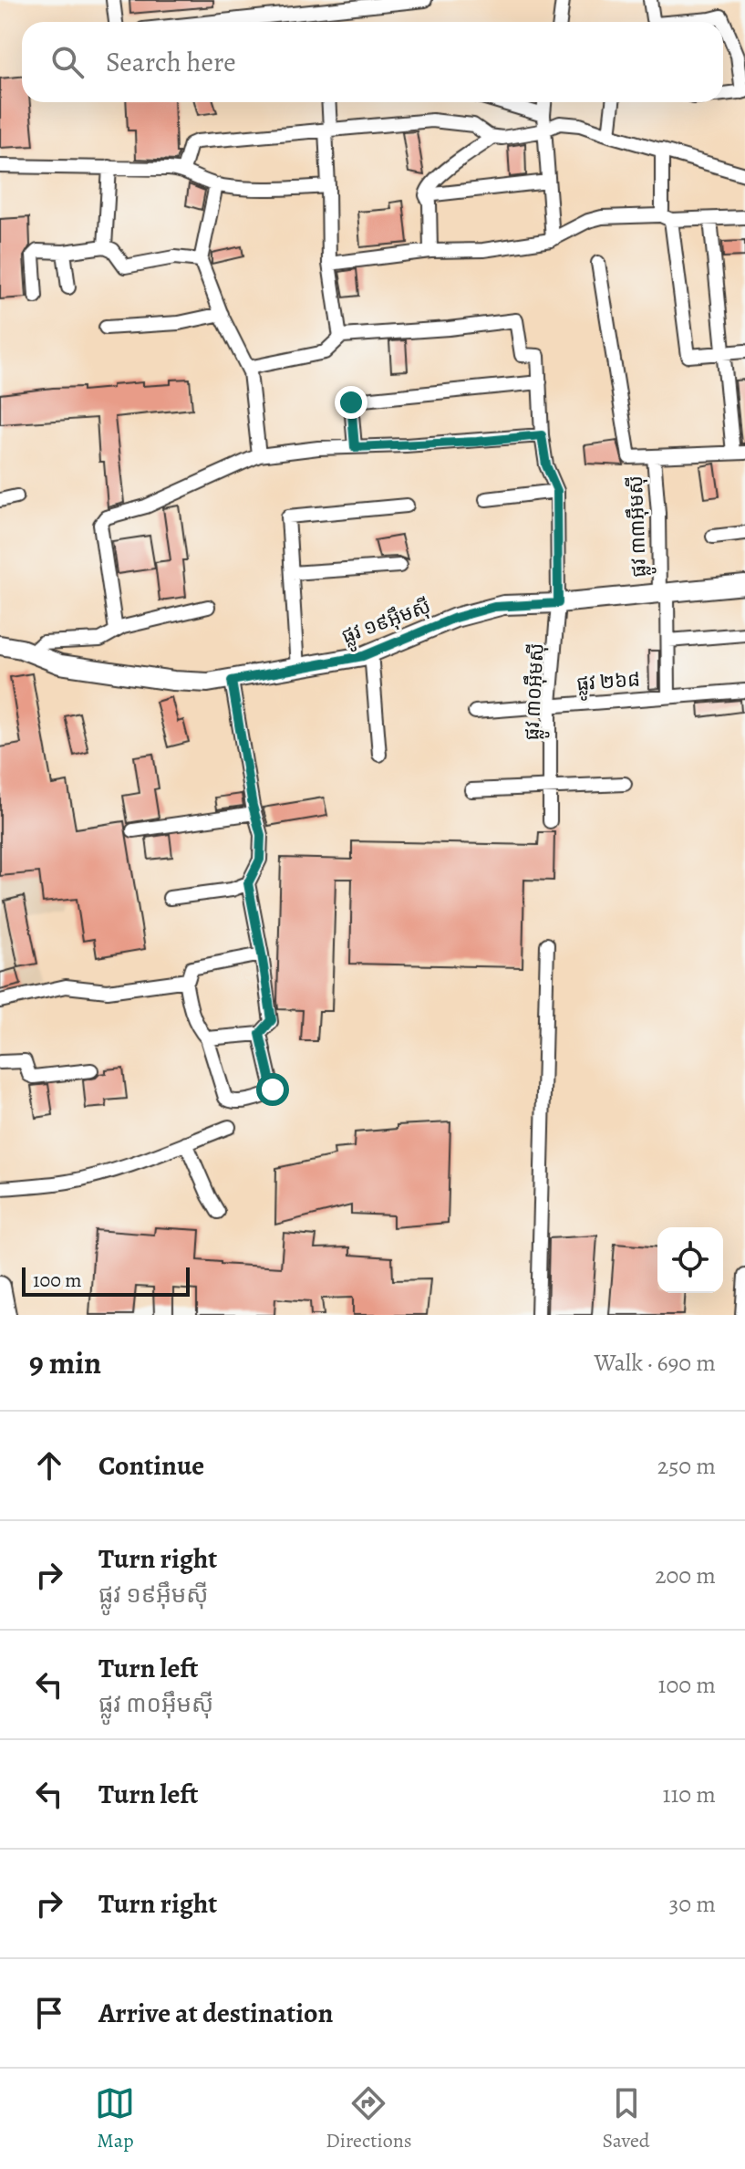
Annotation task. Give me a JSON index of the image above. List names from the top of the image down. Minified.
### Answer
{"streets":{"street":["ផ្លូវ ៣៣អ៊ឹមស៊ី","ផ្លូវ ១៩អ៊ឹមស៊ី","ផ្លូវ ២៦៨","ផ្លូវ ៣០អ៊ឹមស៊ី"]},"crossings":[["ផ្លូវ ៣៣អ៊ឹមស៊ី","ផ្លូវ ១៩អ៊ឹមស៊ី"],["ផ្លូវ ៣៣អ៊ឹមស៊ី","ផ្លូវ ២៦៨"],["ផ្លូវ ១៩អ៊ឹមស៊ី","ផ្លូវ ៣០អ៊ឹមស៊ី"],["ផ្លូវ ២៦៨","ផ្លូវ ៣០អ៊ឹមស៊ី"]],"scale_bar":"100 m","page":{"search":"Search here","scale":"100 m","heading":["9 min","Walk · 690 m"],"list":[["Continue","250 m"],["Turn right","ផ្លូវ ១៩អ៊ឹមស៊ី","200 m"],["Turn left","ផ្លូវ ៣០អ៊ឹមស៊ី","100 m"],["Turn left","110 m"],["Turn right","30 m"],"Arrive at destination"],"nav":["Map","Directions","Saved"]}}
